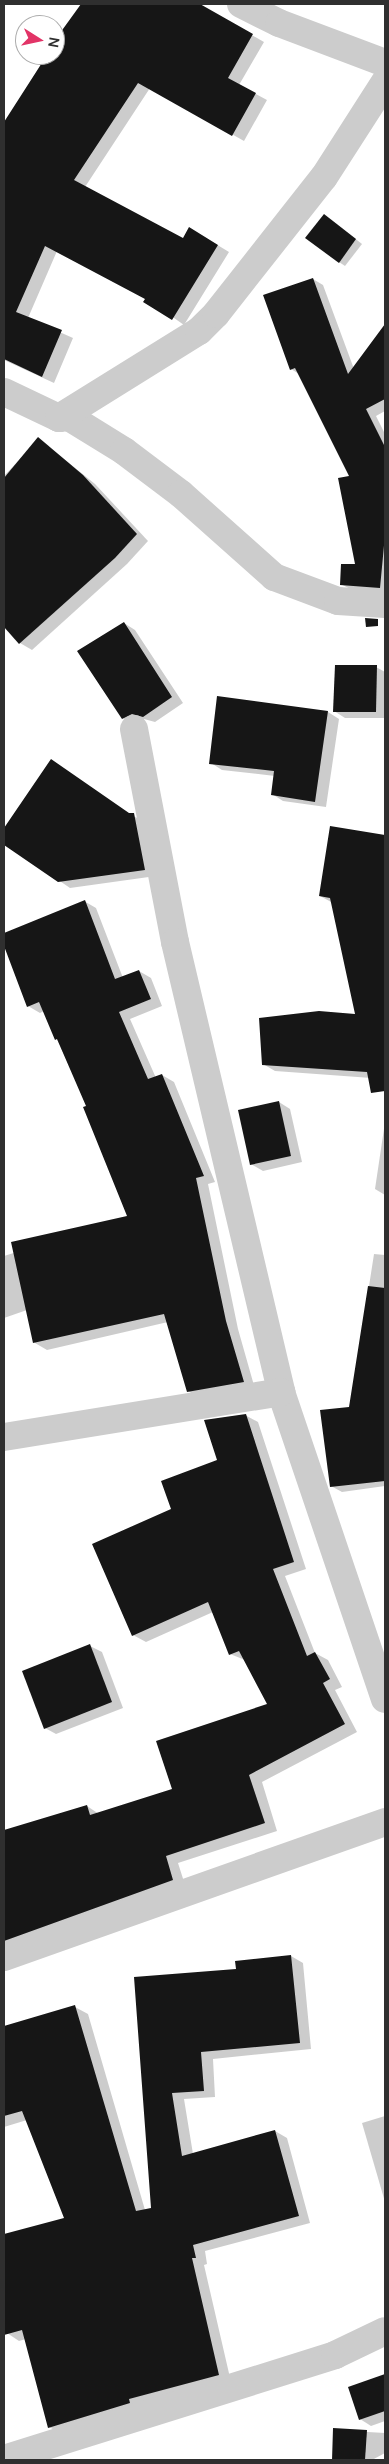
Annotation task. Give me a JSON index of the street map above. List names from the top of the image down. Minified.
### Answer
{"north":"right"}
